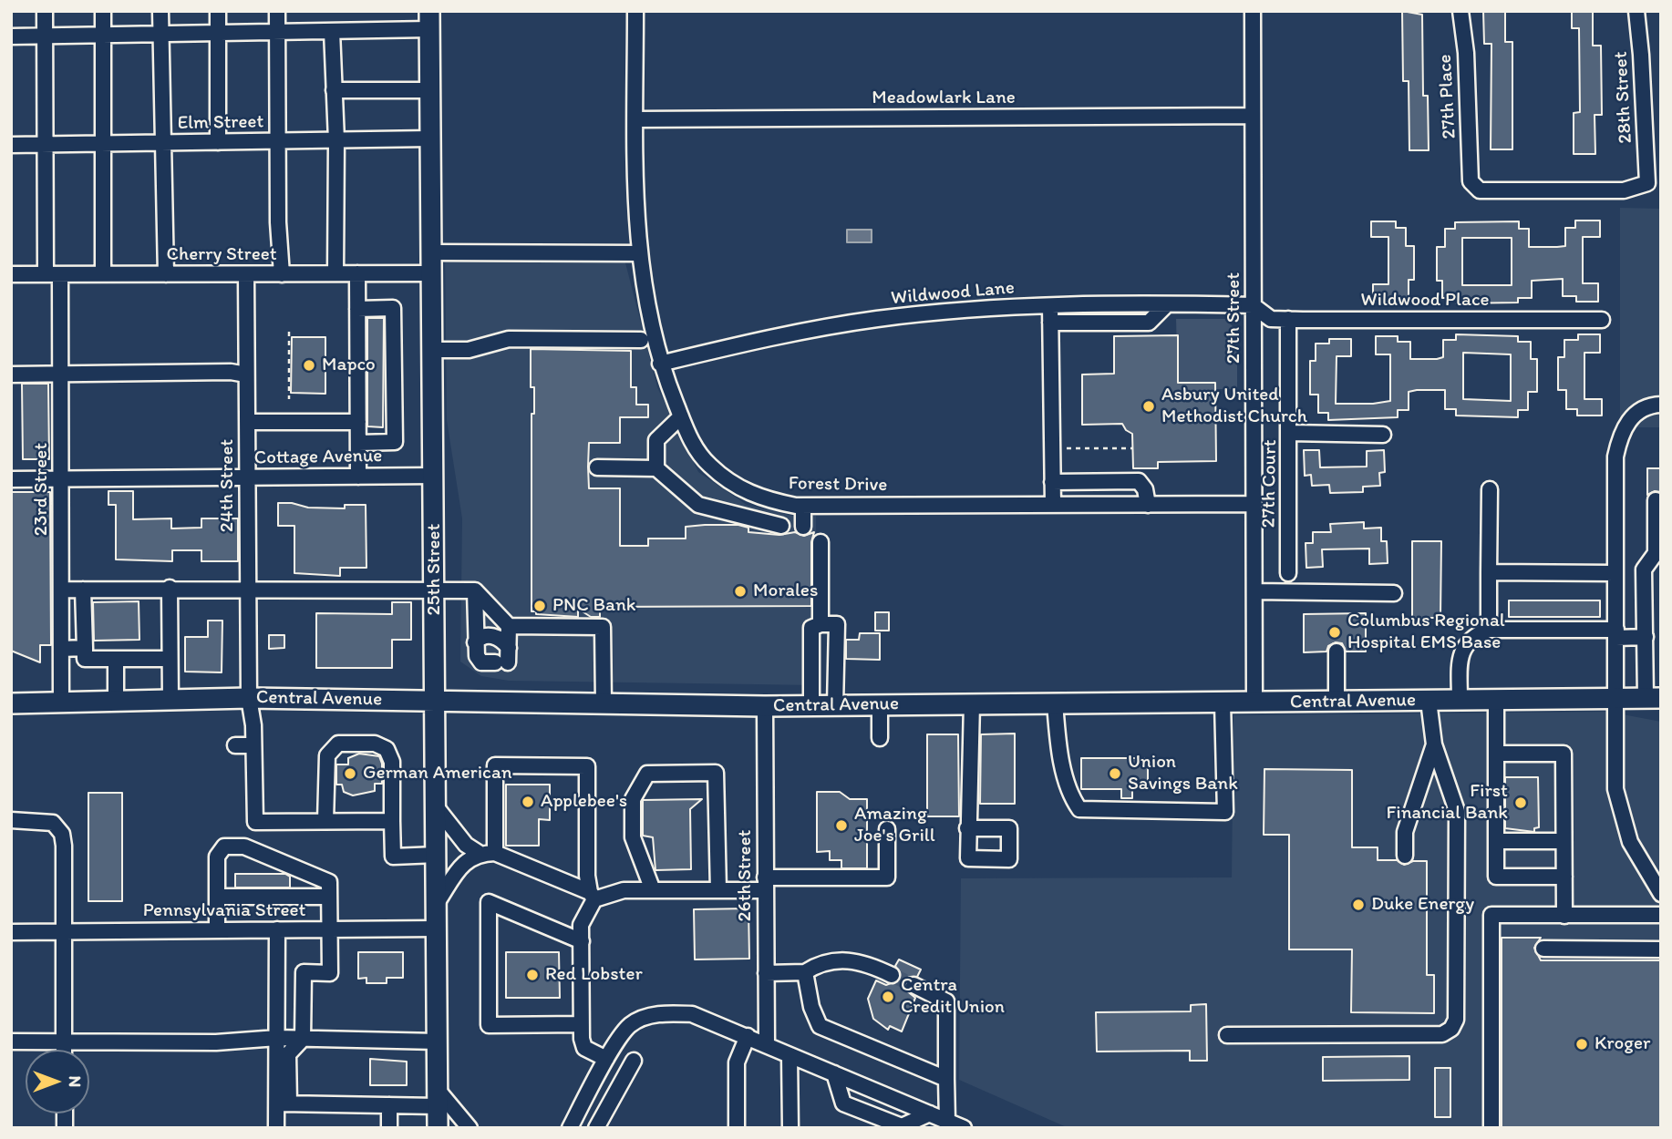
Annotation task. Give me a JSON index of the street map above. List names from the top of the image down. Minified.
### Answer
{"streets":{"main road":["25th Street","Central Avenue"],"street":["27th Place","28th Street","Meadowlark Lane","Elm Street","Cherry Street","Wildwood Lane","Wildwood Place","27th Street","Cottage Avenue","27th Court","Forest Drive","24th Street","23rd Street","26th Street","Pennsylvania Street"]},"crossings":[["27th Place","28th Street"],["Meadowlark Lane","27th Street"],["Meadowlark Lane","Forest Drive"],["Elm Street","23rd Street"],["Elm Street","25th Street"],["Cherry Street","24th Street"],["Cherry Street","23rd Street"],["Cherry Street","25th Street"],["Wildwood Lane","Wildwood Place"],["Wildwood Lane","27th Street"],["Wildwood Lane","Forest Drive"],["Wildwood Place","27th Street"],["Wildwood Place","27th Court"],["27th Street","Forest Drive"],["27th Street","Central Avenue"],["Cottage Avenue","24th Street"],["Cottage Avenue","23rd Street"],["Cottage Avenue","25th Street"],["24th Street","Central Avenue"],["23rd Street","Central Avenue"],["25th Street","Central Avenue"],["25th Street","Pennsylvania Street"],["Central Avenue","26th Street"]],"places":["Mapco","Asbury United Methodist Church","Morales","PNC Bank","Columbus Regional Hospital EMS Base","German American","Union Savings Bank","Applebee's","First Financial Bank","Amazing Joe's Grill","Duke Energy","Red Lobster","Centra Credit Union","Kroger"],"north":"right"}
